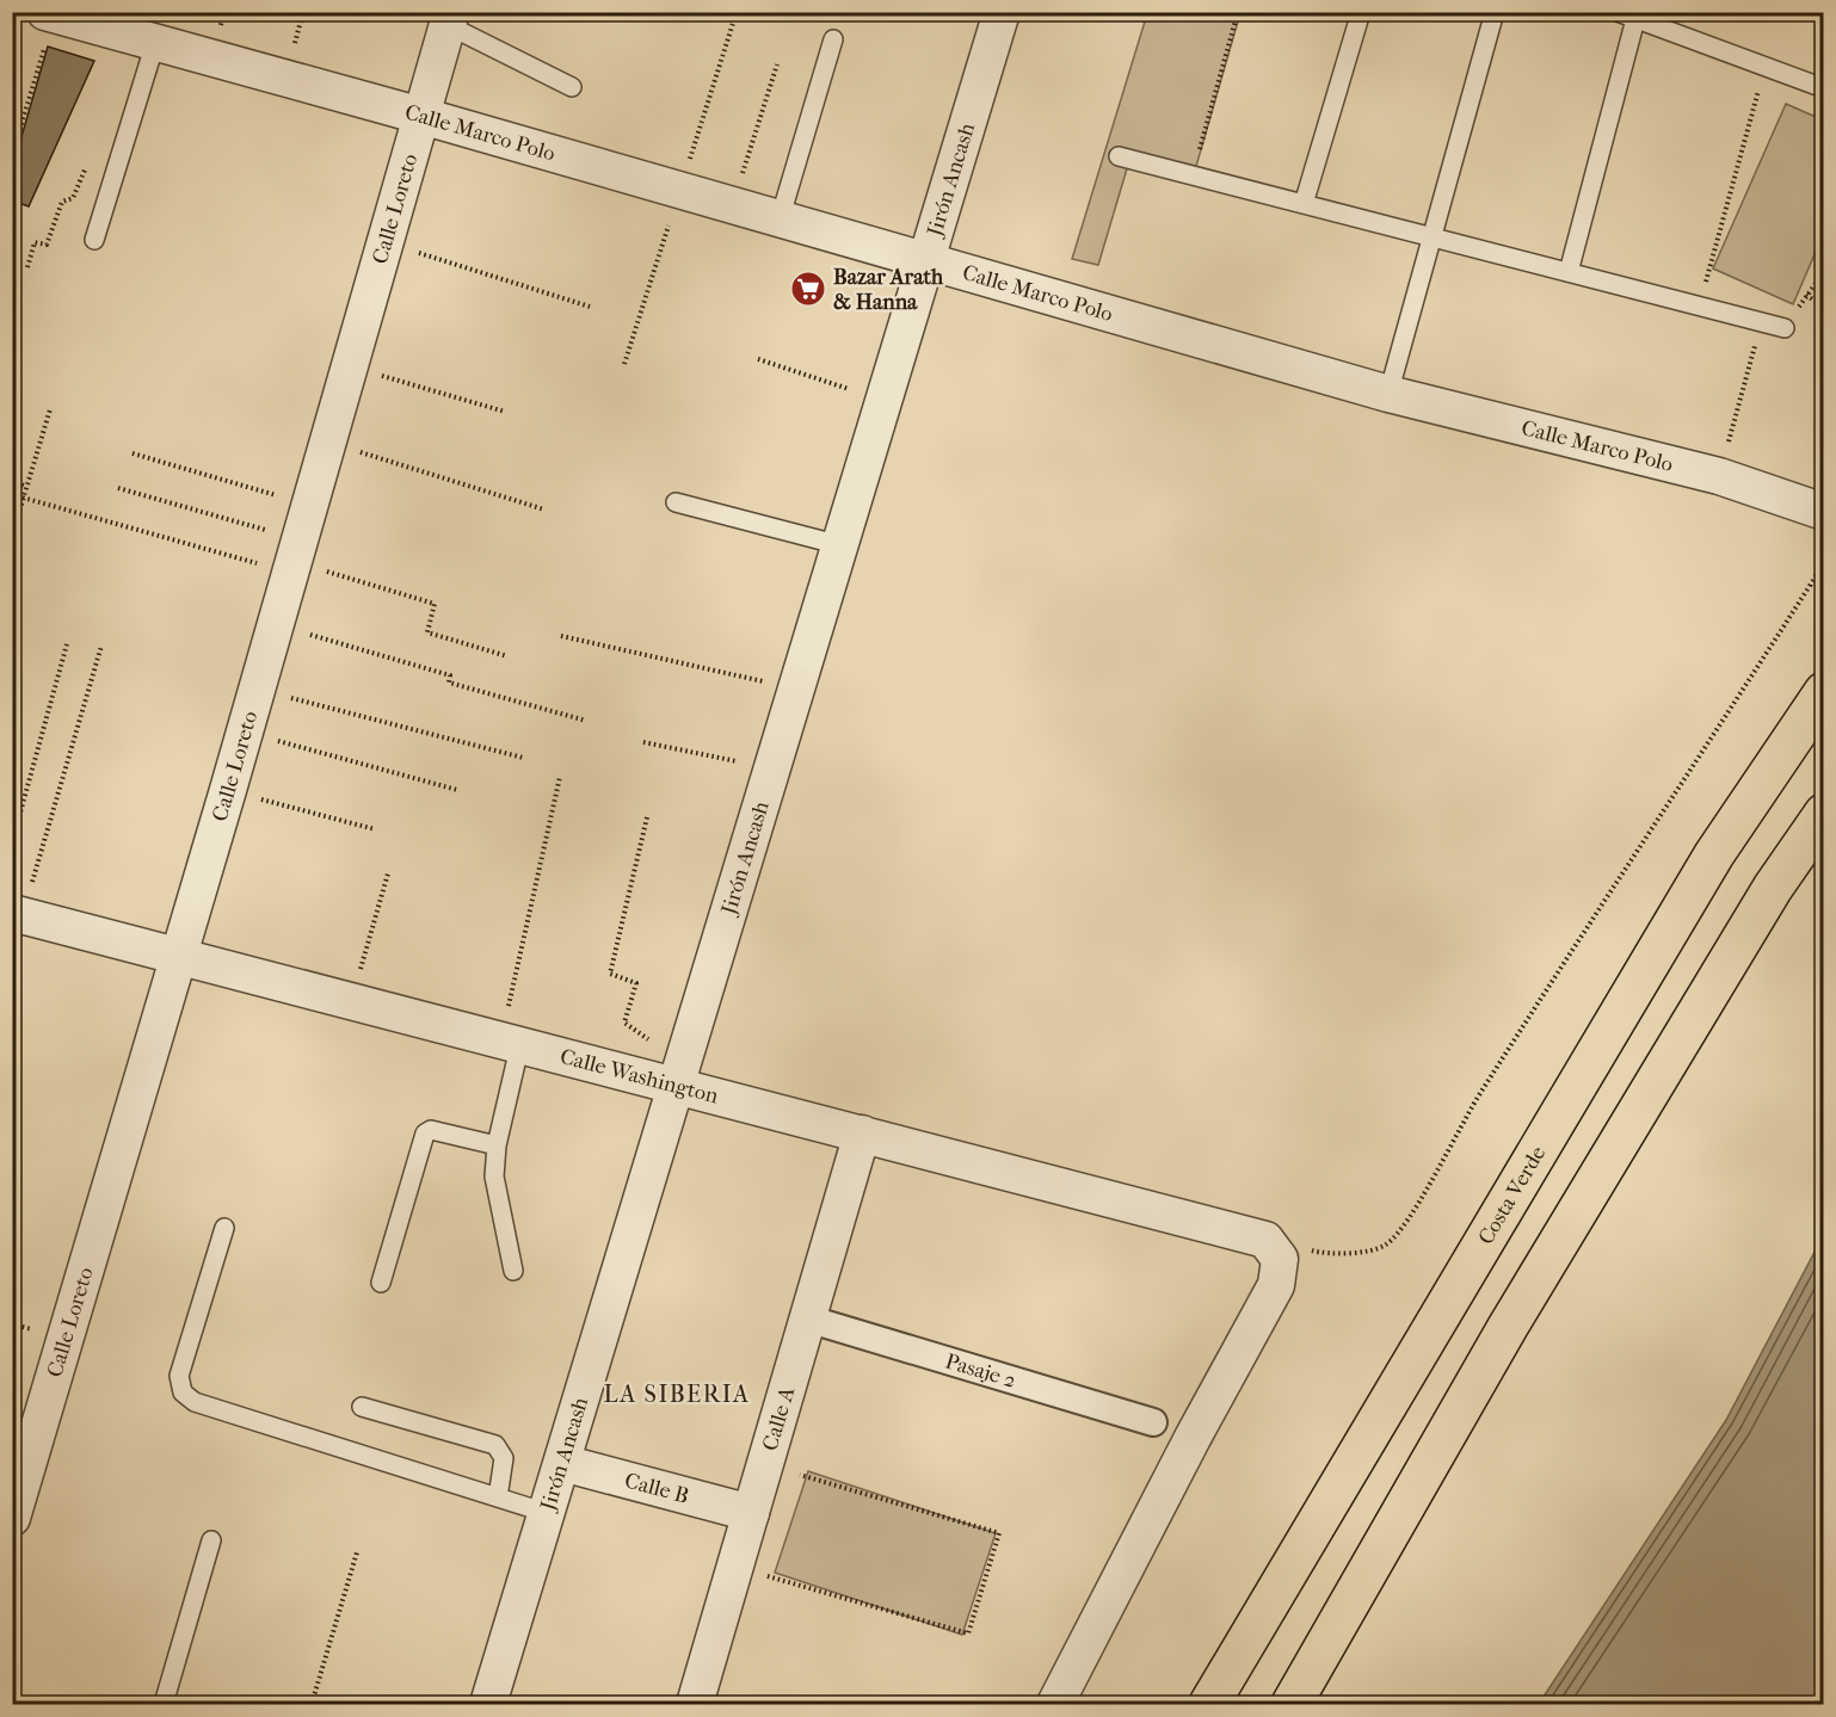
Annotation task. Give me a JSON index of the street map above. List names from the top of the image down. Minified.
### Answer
{"streets":{"highway":["Costa Verde"],"street":["Calle Marco Polo","Jirón Ancash","Calle Loreto","Calle Washington","Pasaje 2","Calle A","Calle B"]},"crossings":[["Calle Marco Polo","Jirón Ancash"],["Calle Marco Polo","Calle Loreto"],["Jirón Ancash","Calle Washington"],["Jirón Ancash","Calle B"],["Calle Loreto","Calle Washington"],["Calle Washington","Calle A"],["Pasaje 2","Calle A"],["Calle A","Calle B"]],"districts":["LA SIBERIA"],"places":{"supermarket":["Bazar Arath & Hanna"]}}
